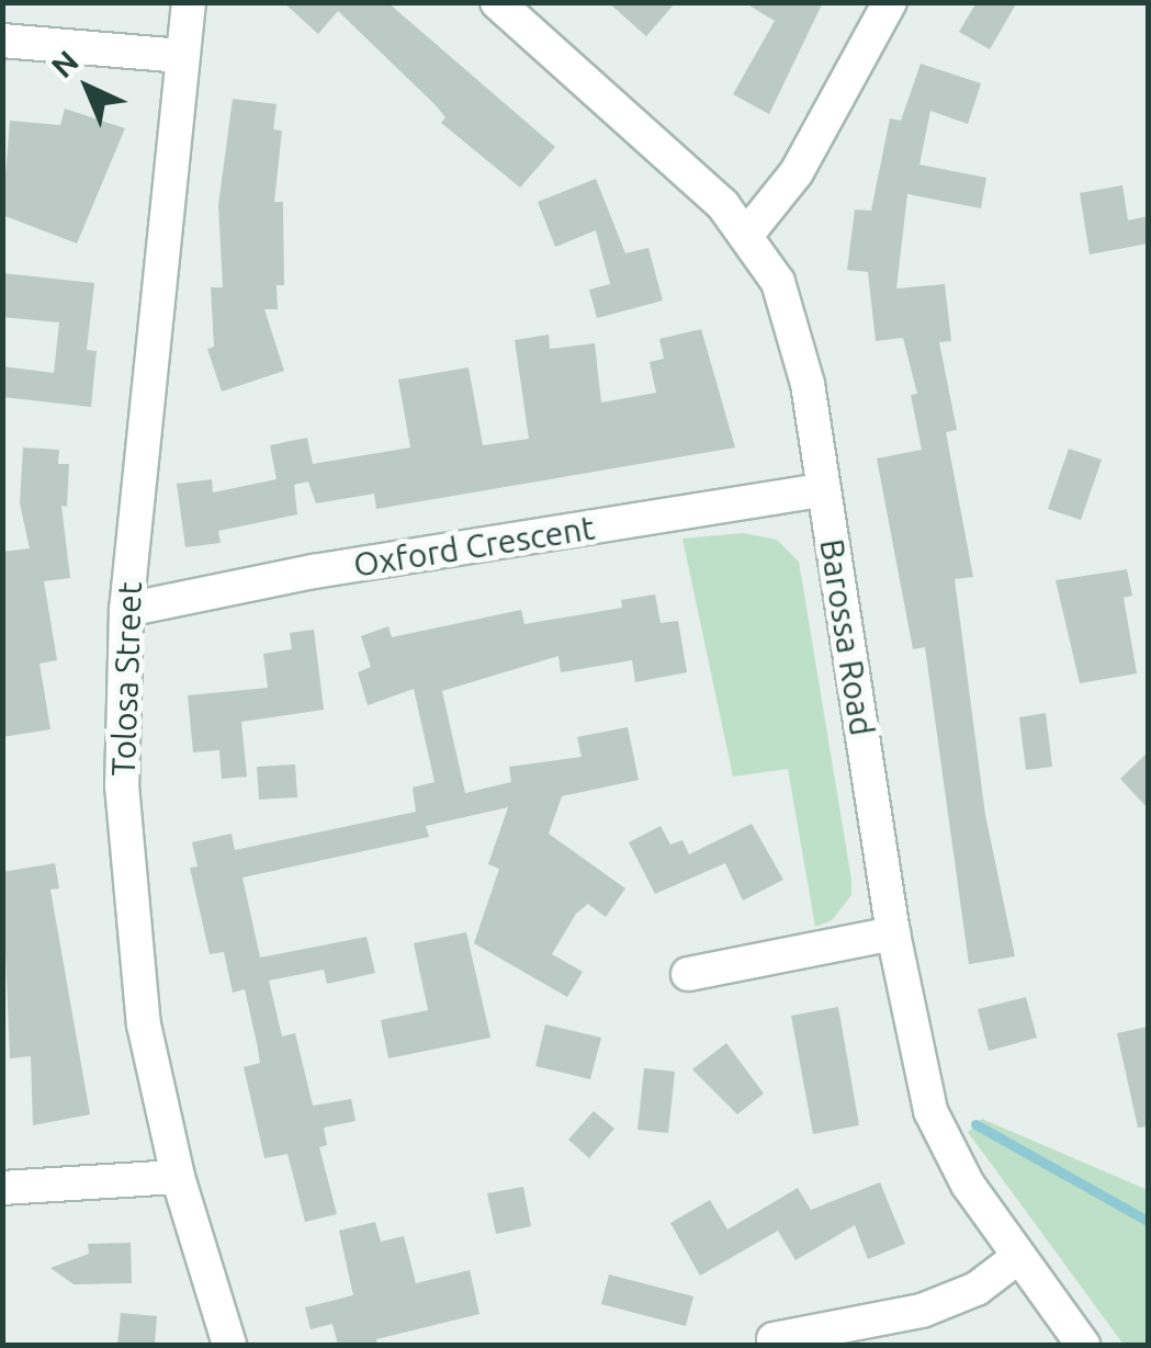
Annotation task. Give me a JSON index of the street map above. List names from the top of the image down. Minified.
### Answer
{"streets":{"street":["Oxford Crescent","Barossa Road","Tolosa Street"]},"crossings":[["Oxford Crescent","Barossa Road"],["Oxford Crescent","Tolosa Street"]],"north":"top left"}
